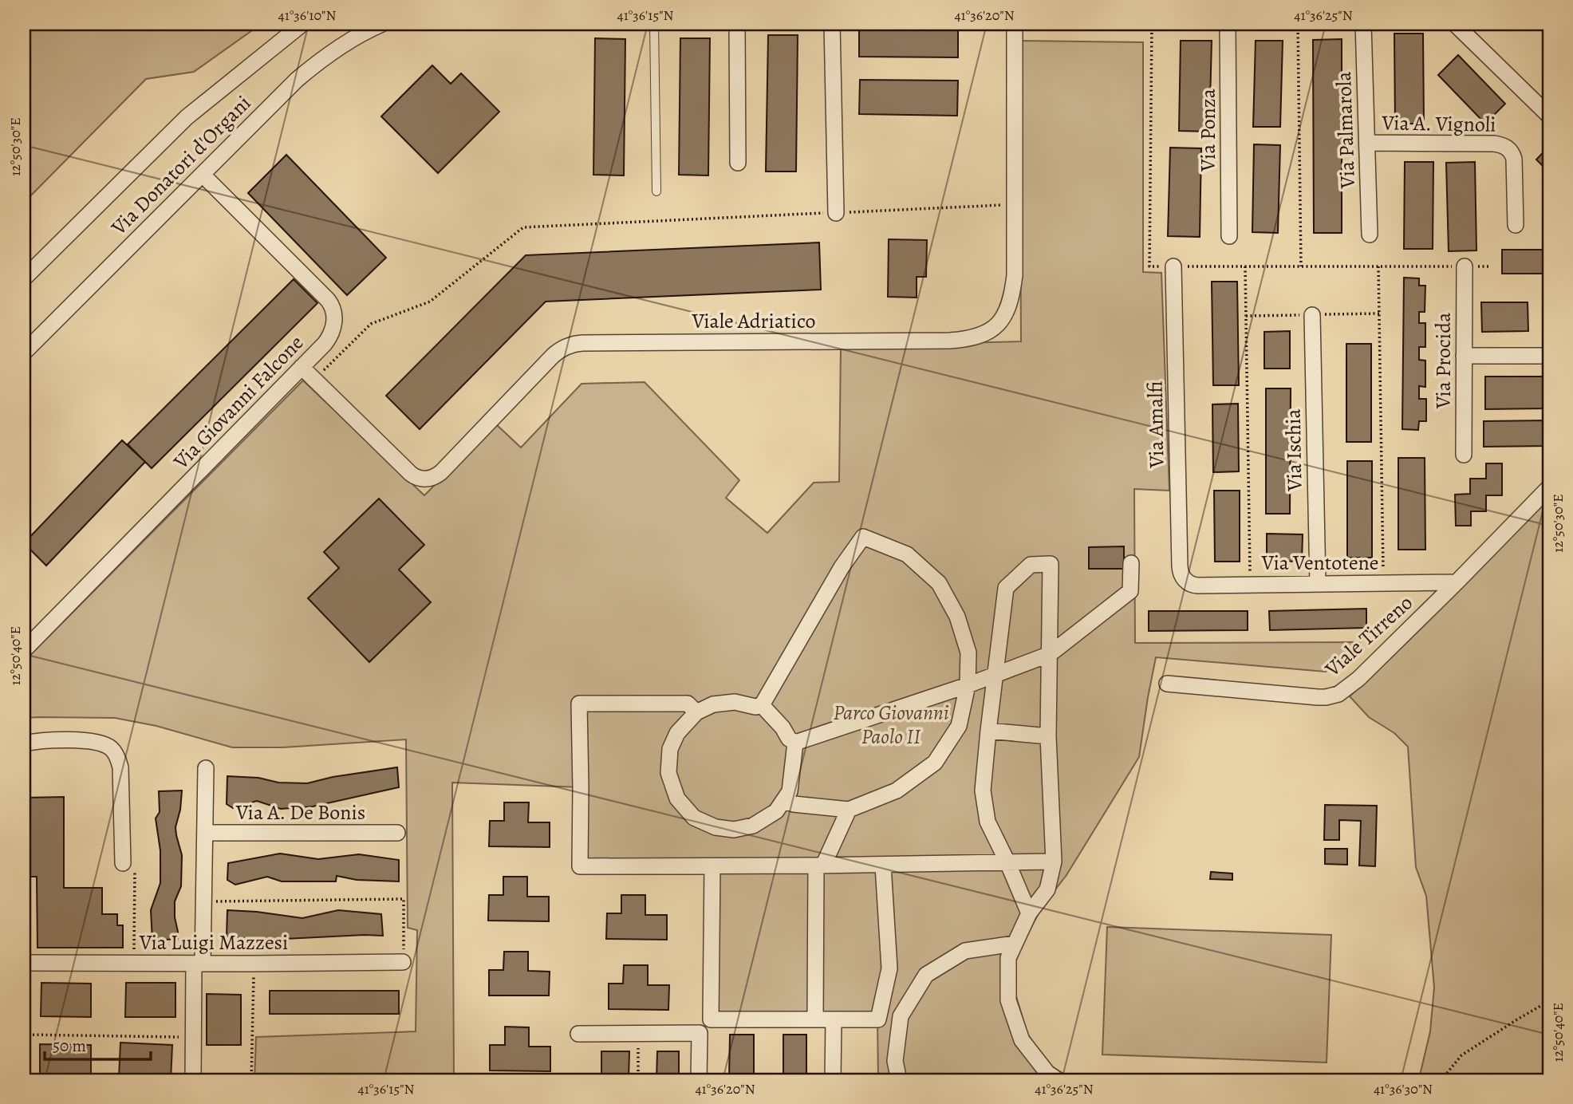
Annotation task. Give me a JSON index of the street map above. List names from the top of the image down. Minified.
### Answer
{"streets":{"street":["Via A. Vignoli","Via Ponza","Via Palmarola","Via Donatori d'Organi","Viale Adriatico","Via Procida","Via Giovanni Falcone","Via Amalfi","Via Ischia","Via Ventotene","Viale Tirreno","Via A. De Bonis","Via Luigi Mazzesi"]},"crossings":[["Via A. Vignoli","Via Palmarola"],["Via Donatori d'Organi","Via Giovanni Falcone"],["Viale Adriatico","Via Giovanni Falcone"],["Via Amalfi","Via Ventotene"],["Via Ischia","Via Ventotene"],["Via Ventotene","Viale Tirreno"],["Via A. De Bonis","Via Luigi Mazzesi"]],"parks":["Parco Giovanni Paolo II"],"scale_bar":"50 m","coordinates":["41°36'10\"N","41°36'15\"N","41°36'20\"N","41°36'25\"N","12°50'30\"E","12°50'40\"E","41°36'30\"N"]}
